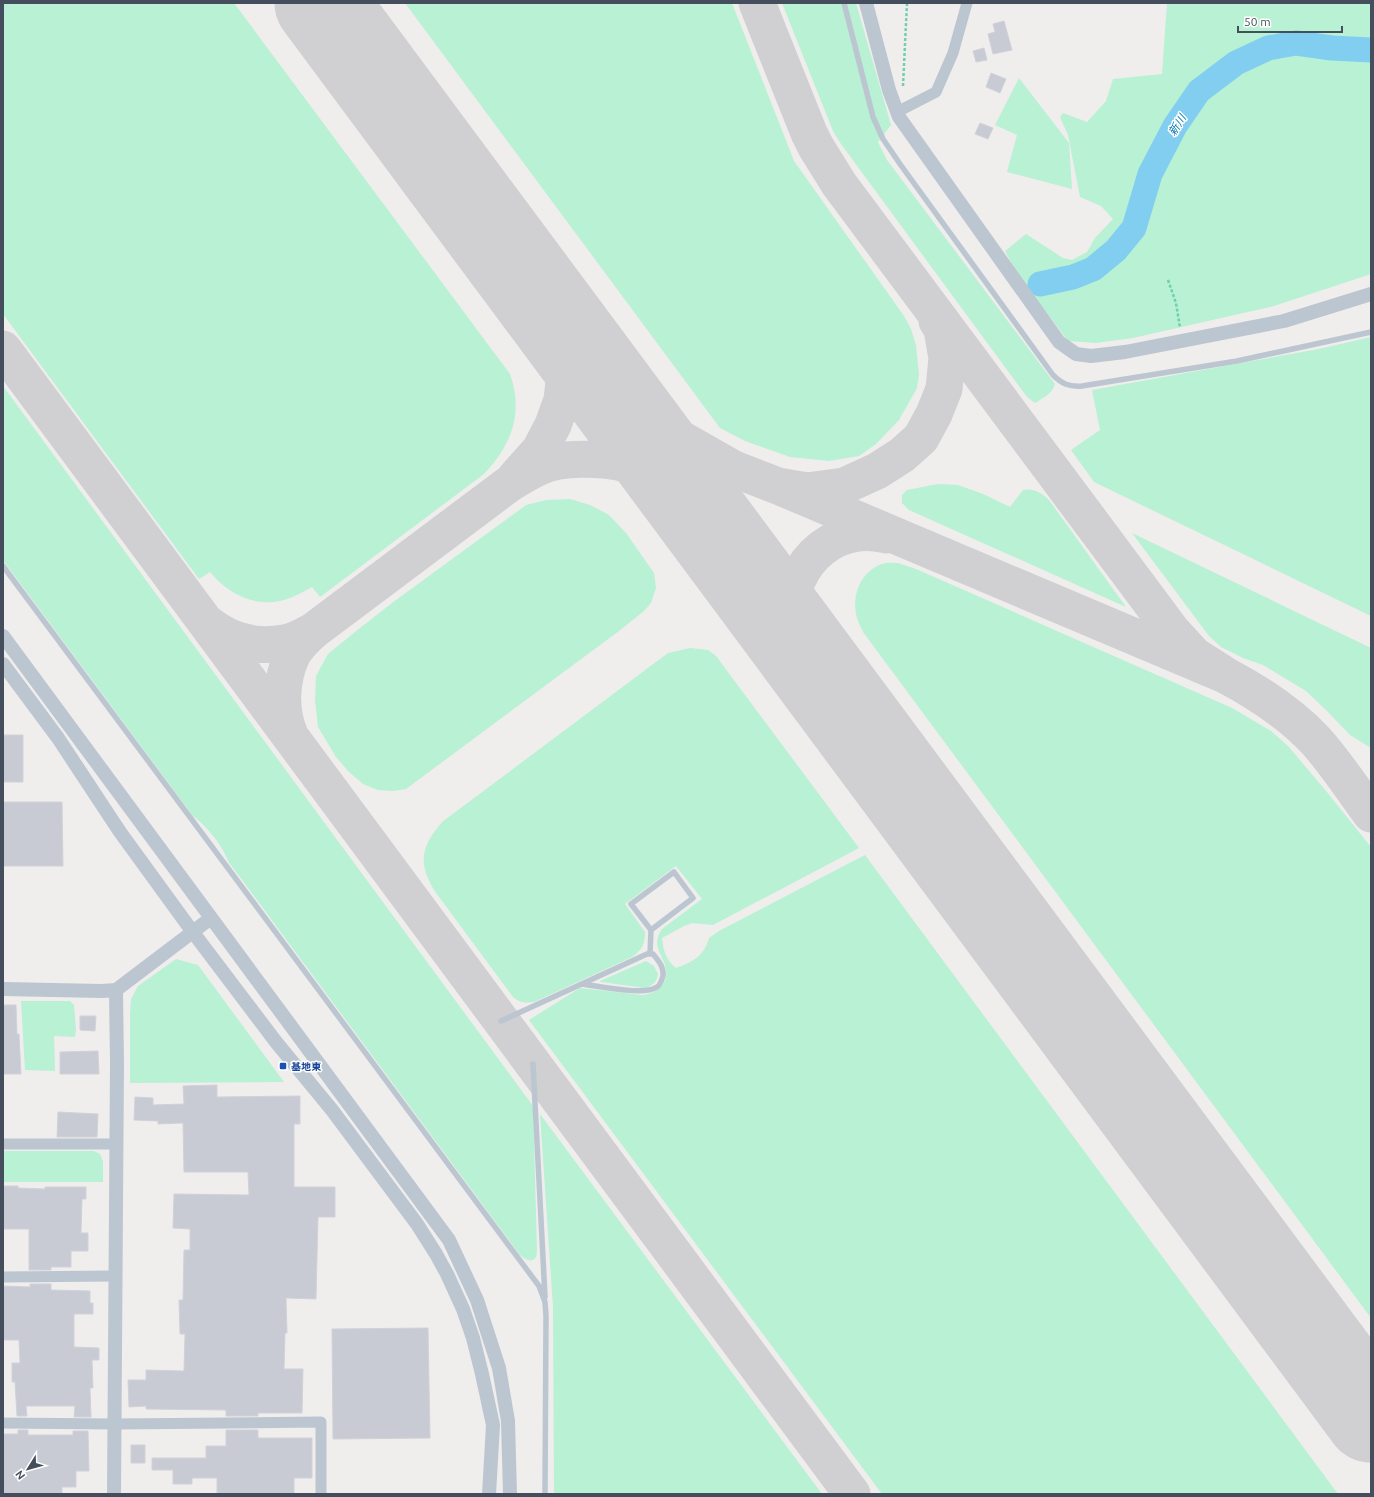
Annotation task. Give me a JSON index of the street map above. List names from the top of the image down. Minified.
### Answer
{"water":["新川"],"places":{"transit":["基地東"]},"scale_bar":"50 m","north":"bottom left"}
